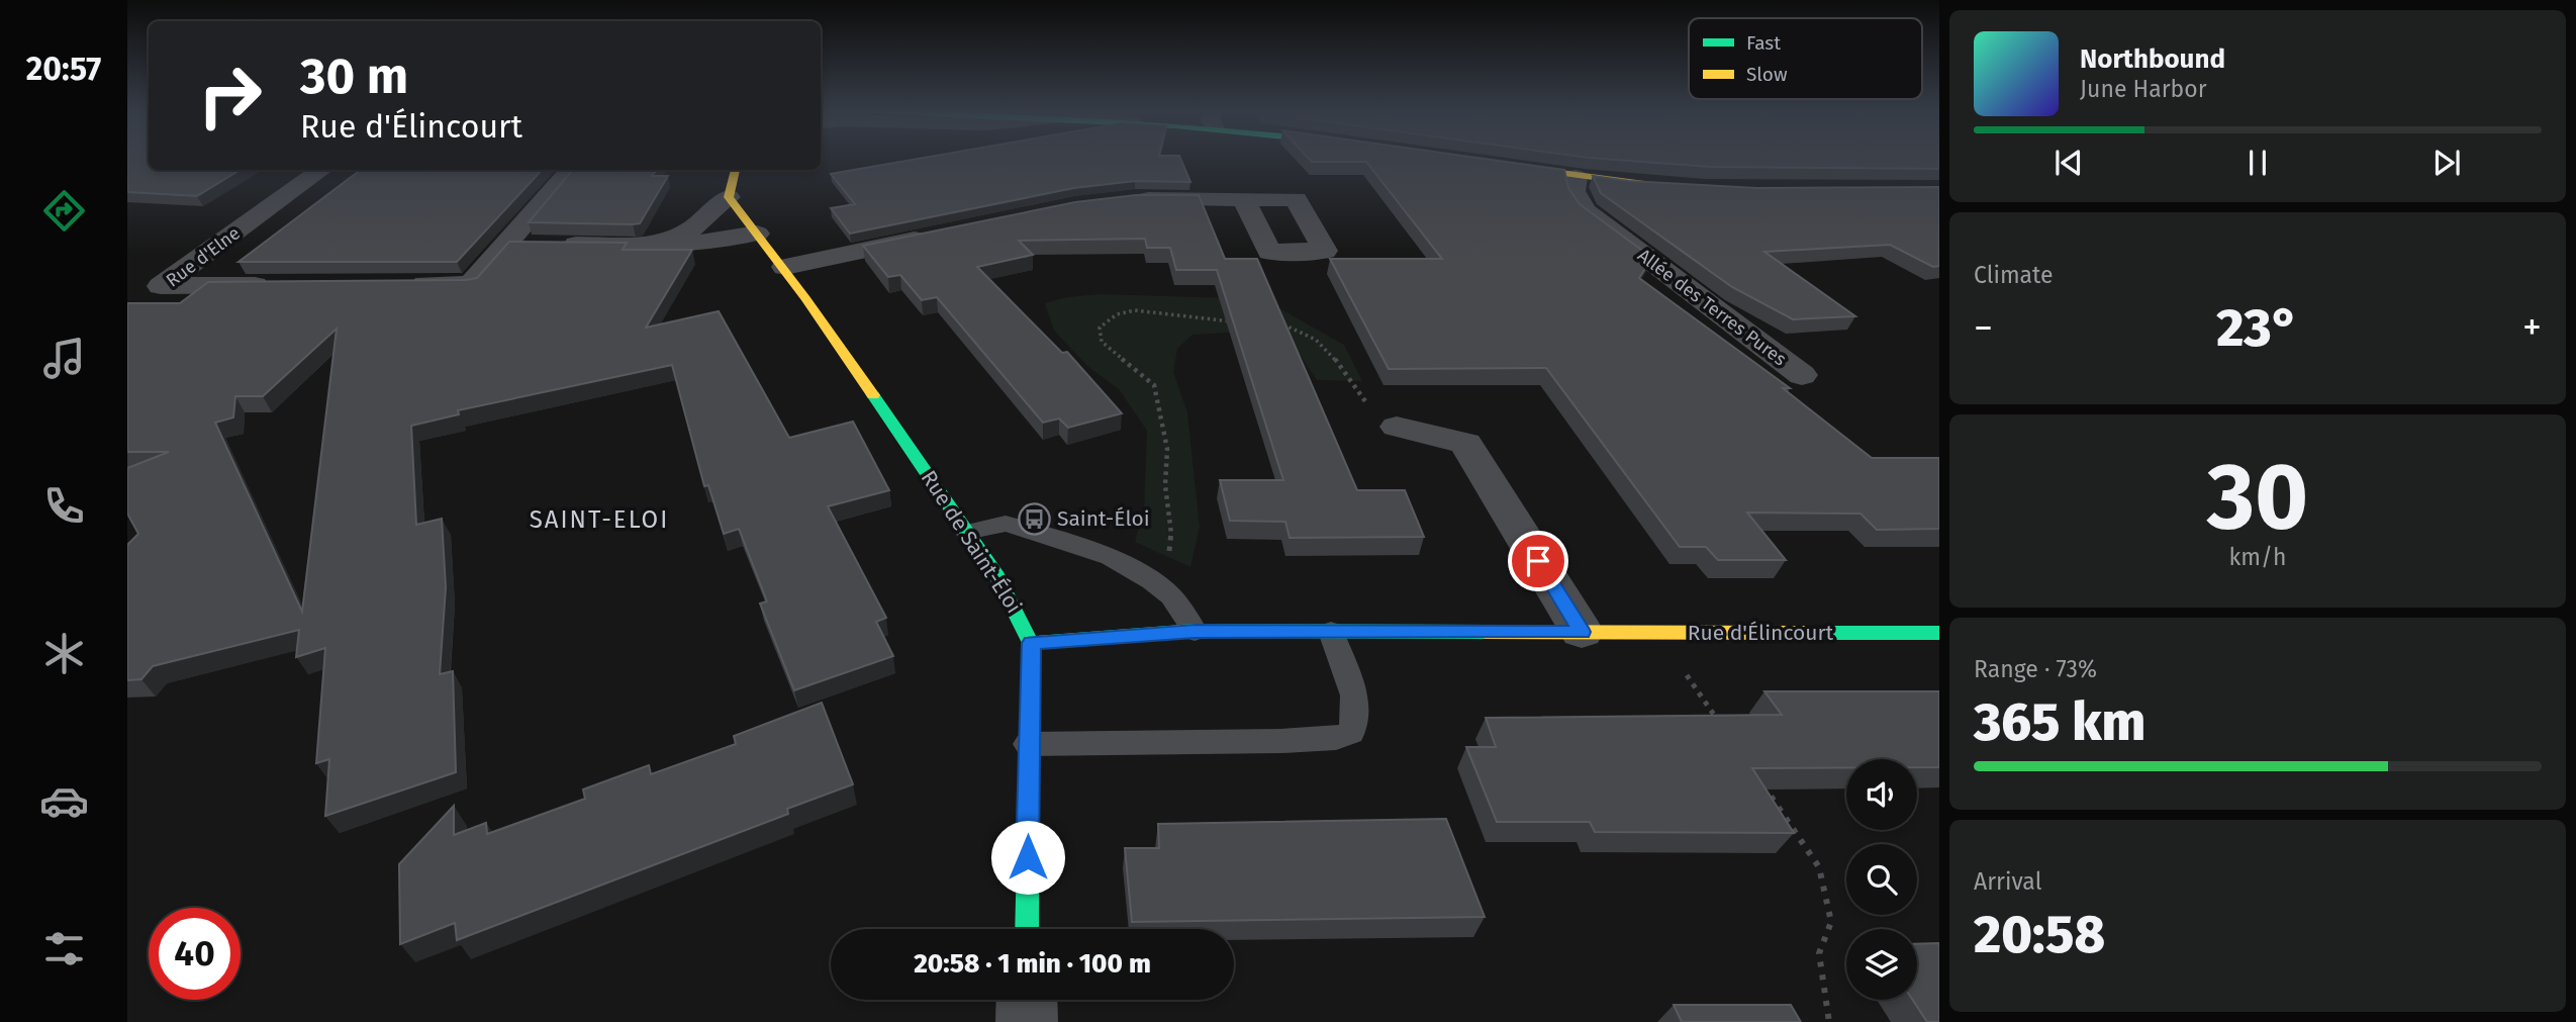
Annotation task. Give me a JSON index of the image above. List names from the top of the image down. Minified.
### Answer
{"streets":{"street":["Rue d'Elne","Allée des Terres Pures","Rue de Saint-Éloi","Rue d'Élincourt"]},"crossings":[["Rue de Saint-Éloi","Rue d'Élincourt"]],"districts":["SAINT-ELOI"],"places":{"bus stop":["Saint-Éloi"]},"legend":["Fast","Slow"],"page":{"tabs":"20:57","turn":["30 m","Rue d'Élincourt"],"song":["Northbound","June Harbor"],"tile":["Climate",["30","km/h"],["Range · 73%","365 km"],["Arrival","20:58"]],"heat":["−","23°","+"],"limit":"40","trip":"20:58 · 1 min · 100 m"}}
